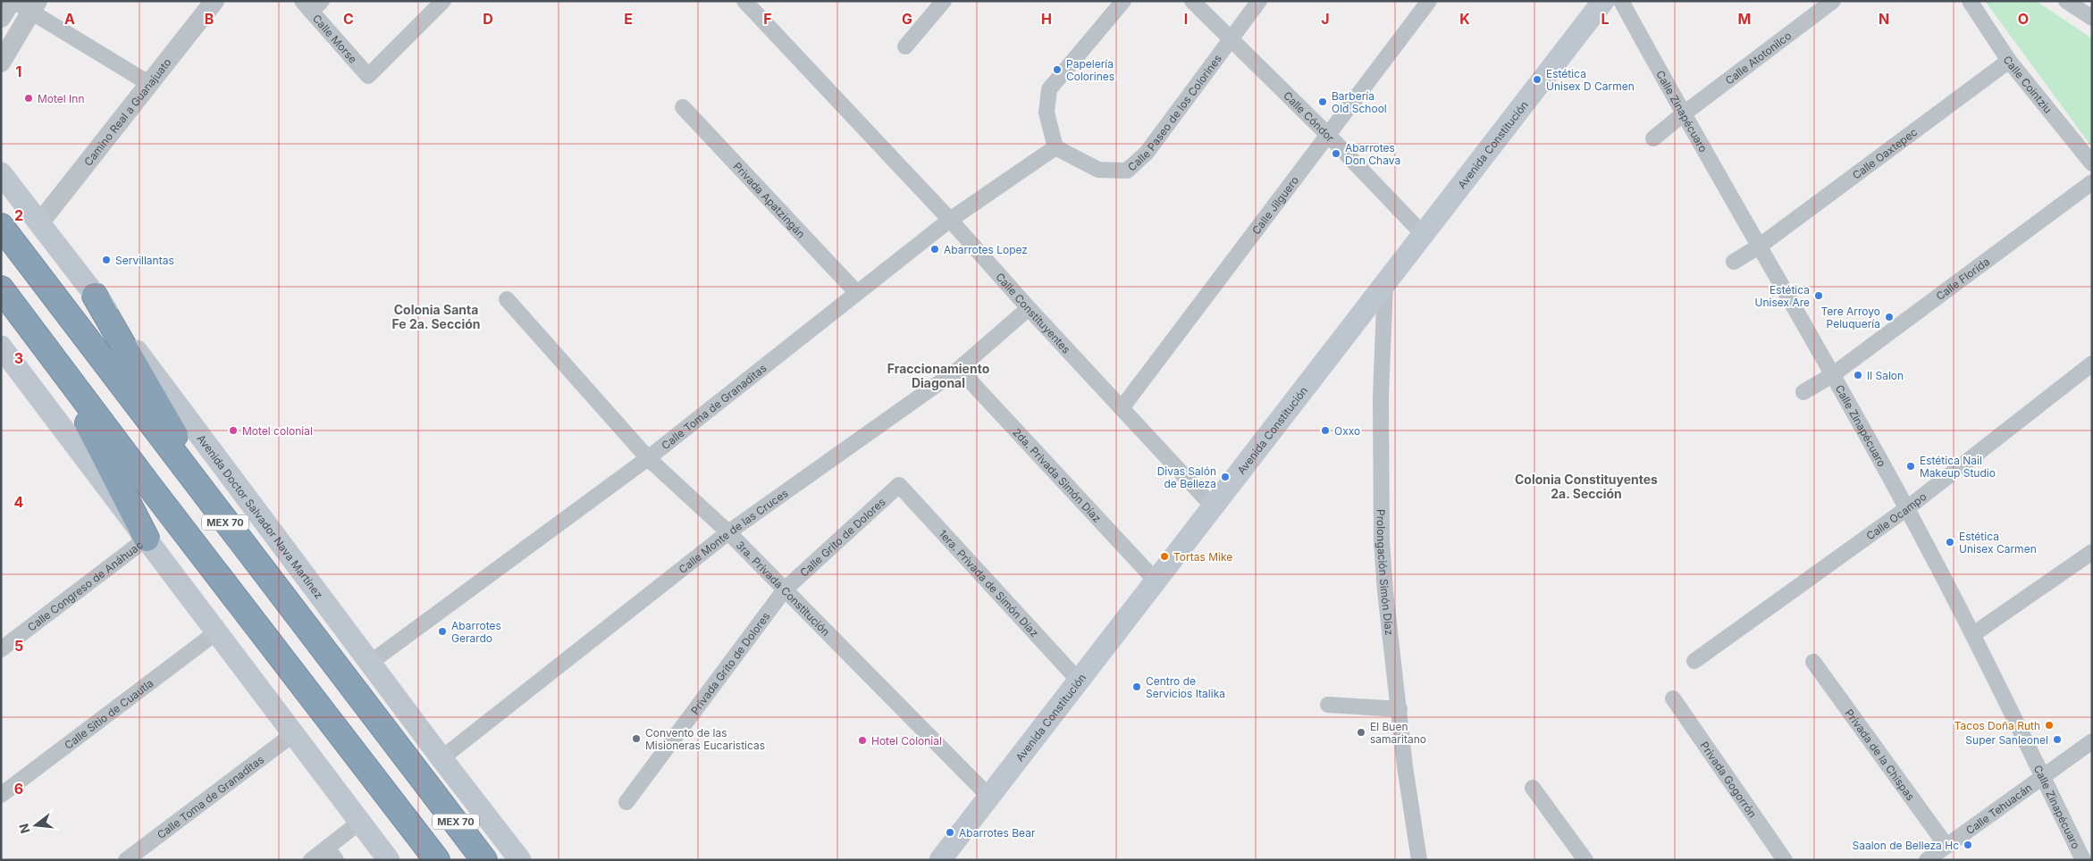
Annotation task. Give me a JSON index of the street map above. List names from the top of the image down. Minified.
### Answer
{"streets":{"highway":["MEX 70"],"main road":["Avenida Constitución","Avenida Doctor Salvador Nava Martínez"],"street":["Calle Morse","Calle Atotonilco","Calle Cointziu","Calle Paseo de los Colorines","Camino Real a Guanajuato","Calle Zinapécuaro","Calle Cóndor","Calle Oaxtepec","Privada Apatzingán","Calle Jilguero","Calle Florida","Calle Constituyentes","Calle Toma de Granaditas","2da. Privada Simón Díaz","Calle Ocampo","Calle Monte de las Cruces","Calle Grito de Dolores","Prolongación Simón Díaz","1era. Privada de Simón Díaz","Calle Congreso de Anáhuac","3ra. Privada Constitución","Privada Grito de Dolores","Calle Sitio de Cuautla","Privada de la Chispas","Privada Gogorrón","Calle Tehuacán"]},"crossings":[["Calle Atotonilco","Calle Zinapécuaro"],["Calle Cointziu","Calle Oaxtepec"],["Calle Paseo de los Colorines","Calle Cóndor"],["Calle Paseo de los Colorines","Calle Toma de Granaditas"],["Camino Real a Guanajuato","Avenida Doctor Salvador Nava Martínez"],["Calle Zinapécuaro","Calle Oaxtepec"],["Calle Zinapécuaro","Calle Florida"],["Calle Zinapécuaro","Calle Ocampo"],["Calle Zinapécuaro","Calle Tehuacán"],["Calle Cóndor","Avenida Constitución"],["Calle Cóndor","Calle Jilguero"],["Avenida Constitución","Calle Constituyentes"],["Avenida Constitución","2da. Privada Simón Díaz"],["Avenida Constitución","Prolongación Simón Díaz"],["Avenida Constitución","1era. Privada de Simón Díaz"],["Avenida Constitución","3ra. Privada Constitución"],["Privada Apatzingán","Calle Toma de Granaditas"],["Calle Jilguero","Calle Constituyentes"],["Calle Constituyentes","Calle Toma de Granaditas"],["Calle Constituyentes","Calle Monte de las Cruces"],["Calle Toma de Granaditas","Avenida Doctor Salvador Nava Martínez"],["Calle Toma de Granaditas","3ra. Privada Constitución"],["2da. Privada Simón Díaz","Calle Monte de las Cruces"],["Avenida Doctor Salvador Nava Martínez","Calle Monte de las Cruces"],["Calle Monte de las Cruces","3ra. Privada Constitución"],["Calle Grito de Dolores","1era. Privada de Simón Díaz"],["Calle Grito de Dolores","3ra. Privada Constitución"],["Calle Grito de Dolores","Privada Grito de Dolores"],["3ra. Privada Constitución","Privada Grito de Dolores"],["Privada de la Chispas","Calle Tehuacán"]],"districts":["Colonia Santa Fe 2a. Sección","Fraccionamiento Diagonal","Colonia Constituyentes 2a. Sección"],"places":["Papelería Colorines","Estética Unisex D Carmen","Motel Inn","Barbería Old School","Abarrotes Don Chava","Abarrotes Lopez","Servillantas","Estética Unisex Are","Tere Arroyo Peluquería","Il Salon","Motel colonial","Oxxo","Estética Nail Makeup Studio","Divas Salón de Belleza","Estética Unisex Carmen","Tortas Mike","Abarrotes Gerardo","Centro de Servicios Italika","Tacos Doña Ruth","El Buen samaritano","Convento de las Misioneras Eucaristicas","Super Sanleonel","Hotel Colonial","Abarrotes Bear","Saalon de Belleza Hc"],"north":"left","grid":{"columns":["A","B","C","D","E","F","G","H","I","J","K","L","M","N","O"],"rows":["1","2","3","4","5","6"]}}
